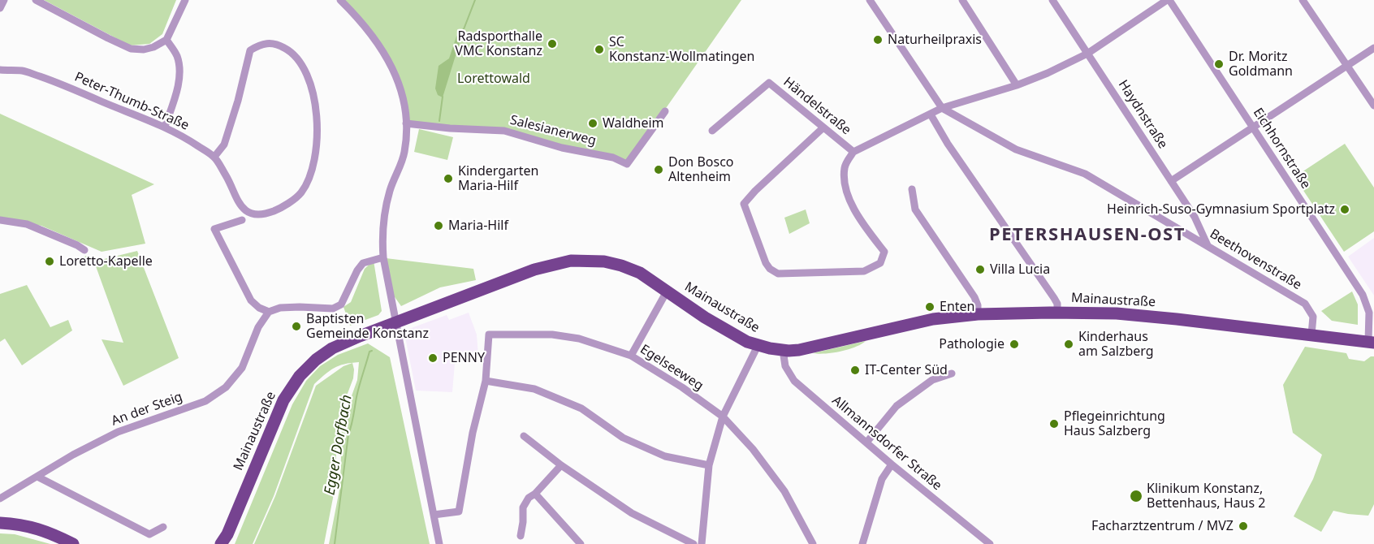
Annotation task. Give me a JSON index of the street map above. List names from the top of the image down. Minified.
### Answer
{"streets":{"main road":["Mainaustraße"],"street":["Peter-Thumb-Straße","Händelstraße","Haydnstraße","Salesianerweg","Eichhornstraße","Beethovenstraße","Egelseeweg","An der Steig","Allmannsdorfer Straße"]},"crossings":[["Händelstraße","Haydnstraße"],["Händelstraße","Eichhornstraße"],["Händelstraße","Beethovenstraße"],["Haydnstraße","Beethovenstraße"],["Eichhornstraße","Mainaustraße"],["Beethovenstraße","Mainaustraße"],["Mainaustraße","Allmannsdorfer Straße"]],"districts":["PETERSHAUSEN-OST"],"water":["Egger Dorfbach"],"parks":["Lorettowald"],"places":["Naturheilpraxis","Radsporthalle VMC Konstanz","SC Konstanz-Wollmatingen","Dr. Moritz Goldmann","Waldheim","Don Bosco Altenheim","Kindergarten Maria-Hilf","Heinrich-Suso-Gymnasium Sportplatz","Maria-Hilf","Loretto-Kapelle","Villa Lucia","Enten","Baptisten Gemeinde Konstanz","Pathologie","Kinderhaus am Salzberg","PENNY","IT-Center Süd","Pflegeinrichtung Haus Salzberg","Klinikum Konstanz, Bettenhaus, Haus 2","Facharztzentrum / MVZ"]}
